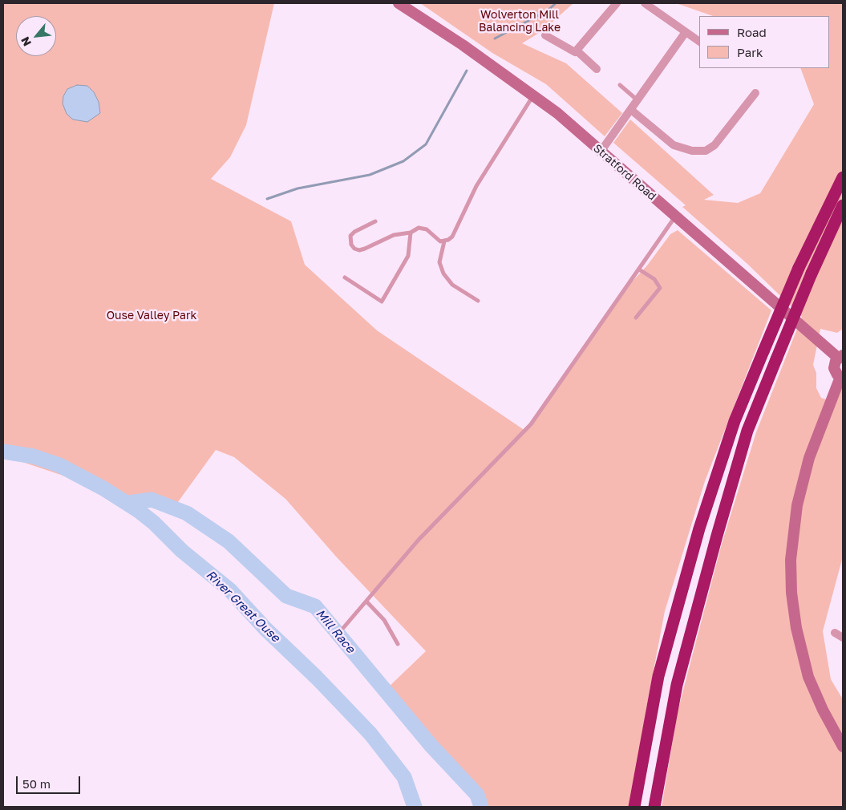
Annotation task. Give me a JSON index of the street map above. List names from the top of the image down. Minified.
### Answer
{"streets":{"street":["Stratford Road"]},"water":["River Great Ouse","Mill Race"],"parks":["Wolverton Mill Balancing Lake","Ouse Valley Park"],"legend":["Road","Park"],"scale_bar":"50 m","north":"bottom left"}
